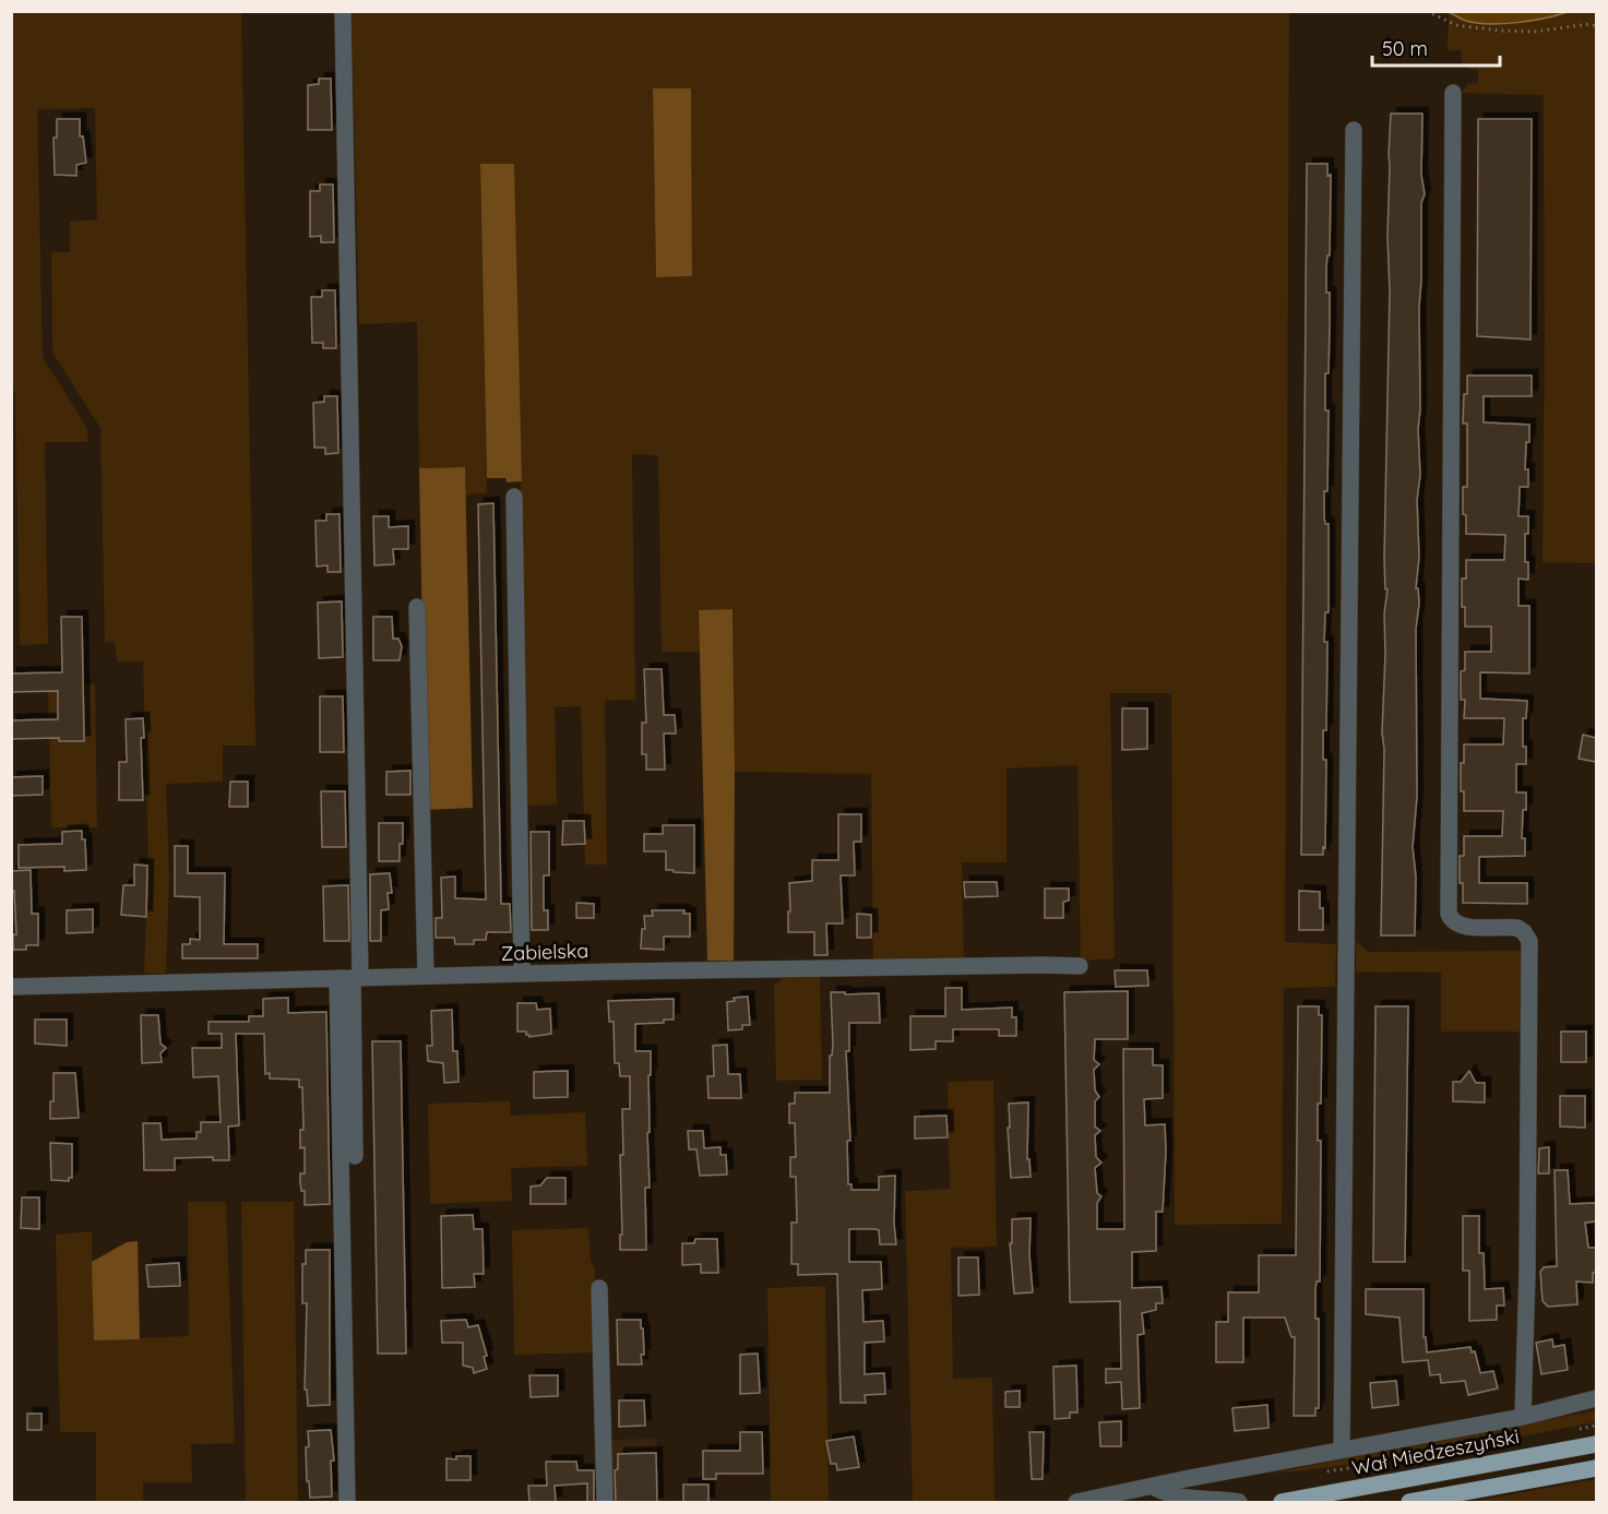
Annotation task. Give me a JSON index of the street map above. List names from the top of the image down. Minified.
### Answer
{"streets":{"main road":["Wał Miedzeszyński"],"street":["Zabielska"]},"scale_bar":"50 m"}
